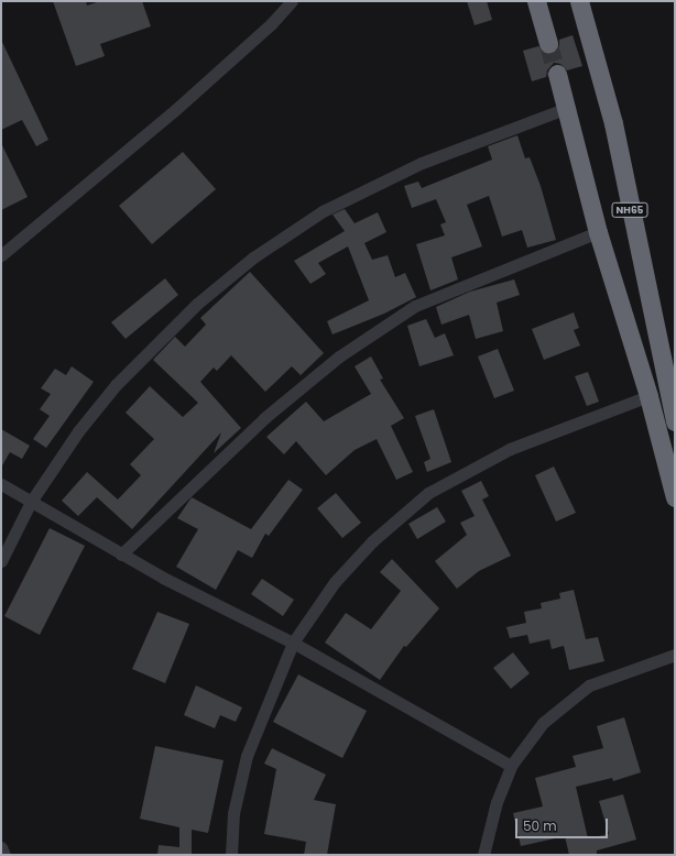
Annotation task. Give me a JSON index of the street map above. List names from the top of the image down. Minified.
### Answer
{"streets":{"highway":["NH65"]},"scale_bar":"50 m"}
